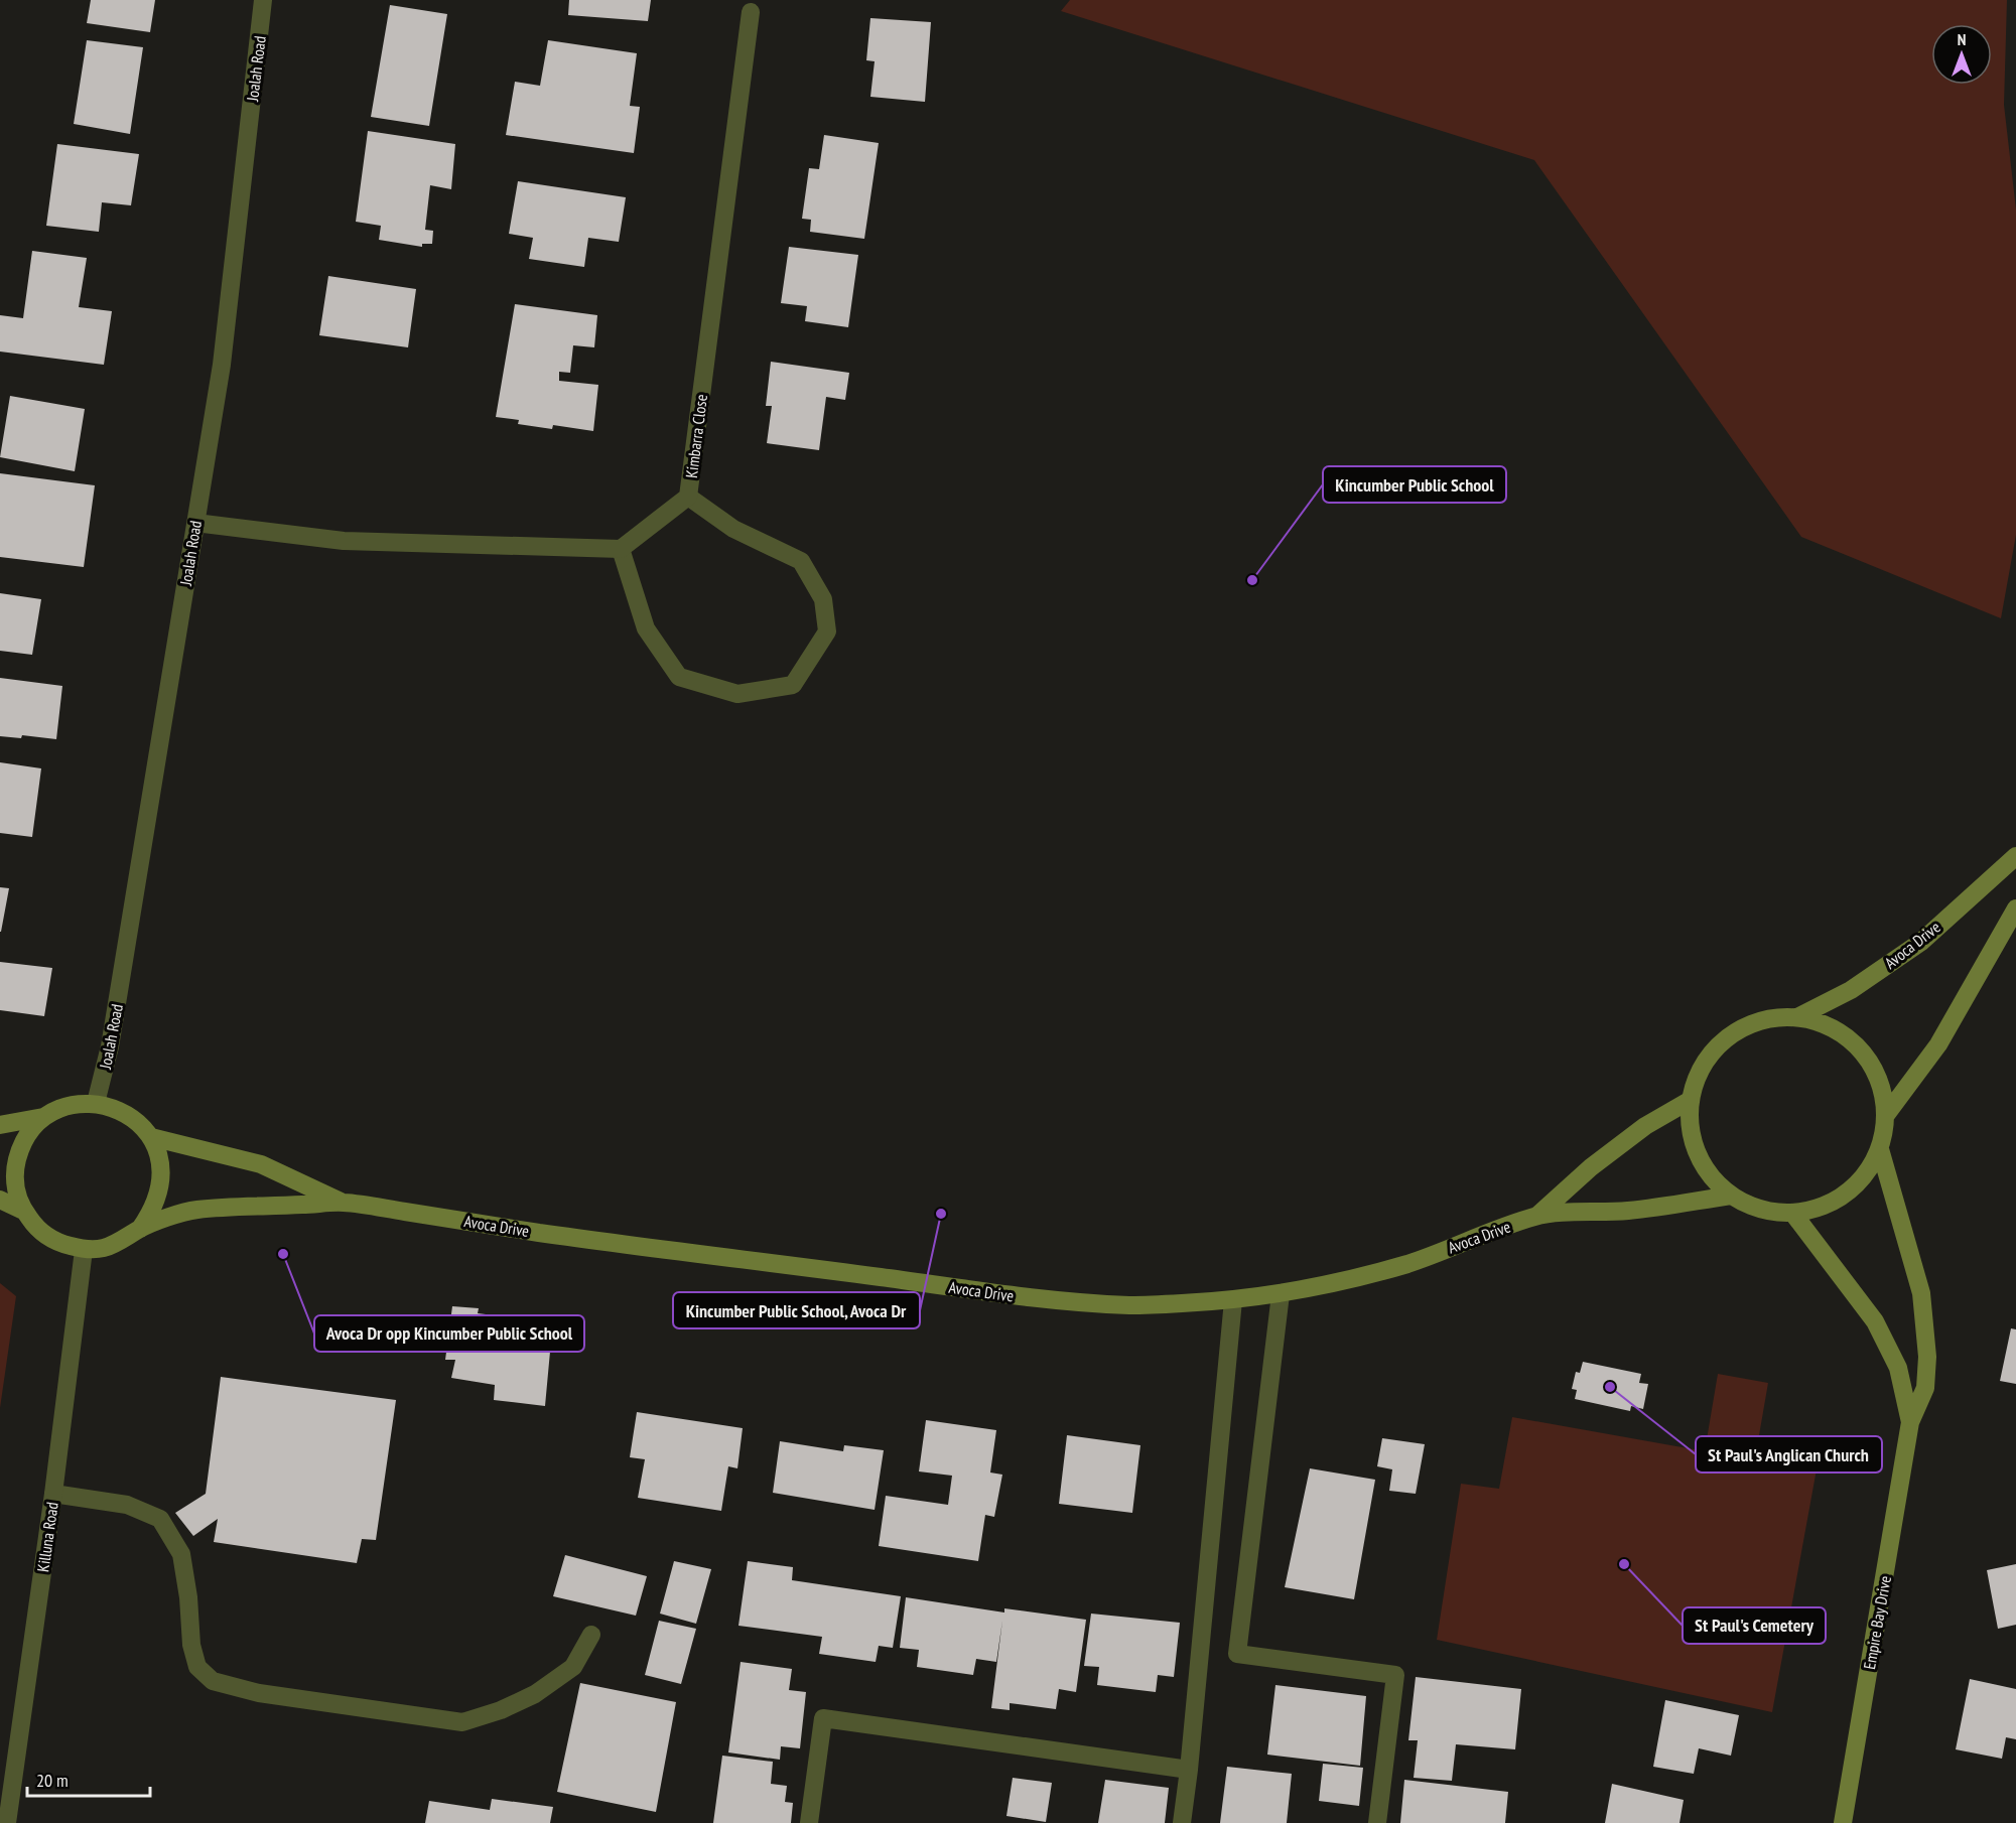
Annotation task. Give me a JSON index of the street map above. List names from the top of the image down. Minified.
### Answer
{"streets":{"main road":["Avoca Drive","Empire Bay Drive"],"street":["Joalah Road","Kimbarra Close","Killuna Road"]},"crossings":[["Joalah Road","Avoca Drive"],["Joalah Road","Killuna Road"],["Avoca Drive","Killuna Road"],["Avoca Drive","Empire Bay Drive"]],"places":["Kincumber Public School","Kincumber Public School, Avoca Dr","Avoca Dr opp Kincumber Public School","St Paul's Anglican Church","St Paul's Cemetery"],"scale_bar":"20 m","north":"top"}
